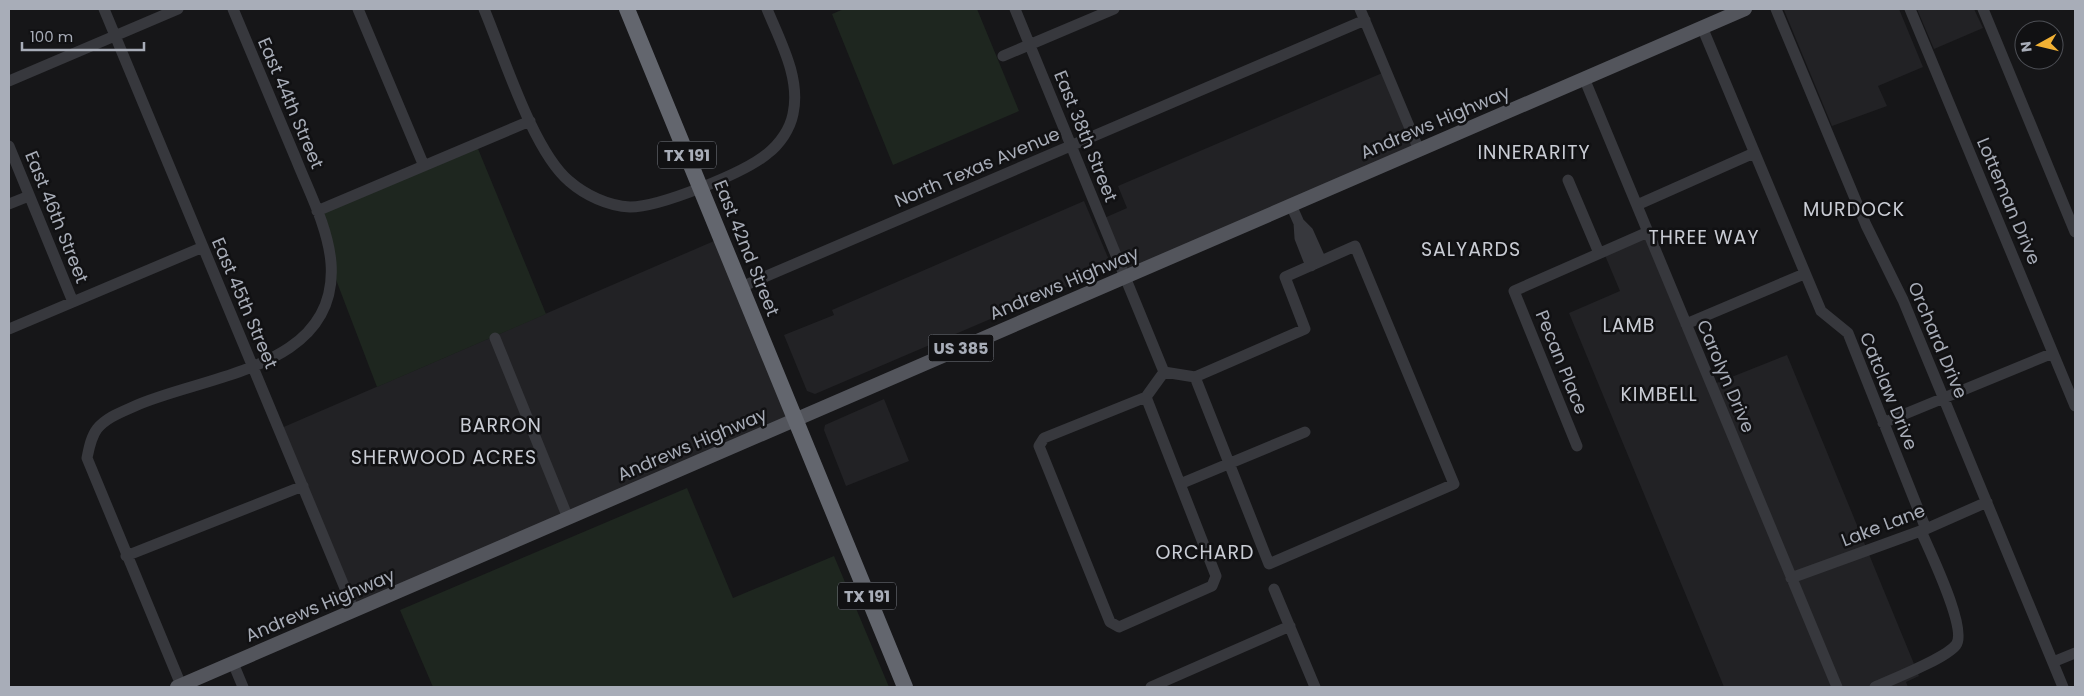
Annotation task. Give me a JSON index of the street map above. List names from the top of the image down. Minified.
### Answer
{"streets":{"highway":["TX 191","East 42nd Street"],"main road":["Andrews Highway","US 385"],"street":["East 44th Street","East 38th Street","North Texas Avenue","Lotteman Drive","East 46th Street","East 45th Street","Orchard Drive","Pecan Place","Carolyn Drive","Catclaw Drive","Lake Lane"]},"crossings":[["East 44th Street","Andrews Highway"],["East 44th Street","East 45th Street"],["Andrews Highway","East 38th Street"],["Andrews Highway","TX 191"],["Andrews Highway","East 42nd Street"],["Andrews Highway","East 45th Street"],["Andrews Highway","Carolyn Drive"],["Andrews Highway","Catclaw Drive"],["East 38th Street","North Texas Avenue"],["TX 191","East 42nd Street"],["North Texas Avenue","East 42nd Street"],["Orchard Drive","Lake Lane"],["Carolyn Drive","Lake Lane"],["Catclaw Drive","Lake Lane"]],"districts":["INNERARITY","MURDOCK","THREE WAY","SALYARDS","LAMB","KIMBELL","BARRON","SHERWOOD ACRES","ORCHARD"],"scale_bar":"100 m","north":"left"}
